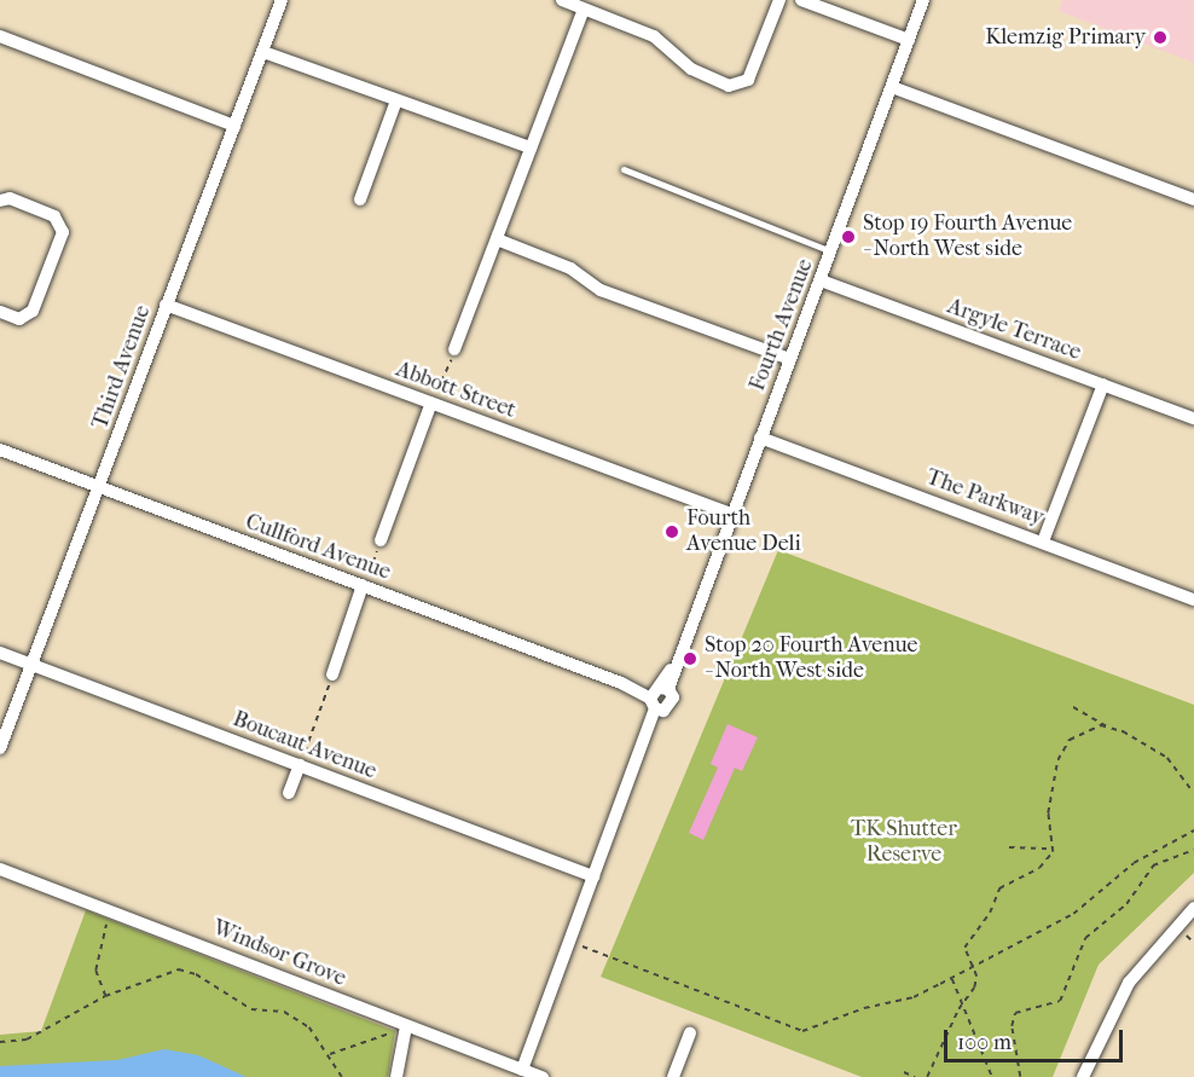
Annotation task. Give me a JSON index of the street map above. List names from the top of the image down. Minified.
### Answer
{"streets":{"street":["Fourth Avenue","Argyle Terrace","Third Avenue","Abbott Street","The Parkway","Cullford Avenue","Boucaut Avenue","Windsor Grove"]},"crossings":[["Fourth Avenue","Argyle Terrace"],["Fourth Avenue","Abbott Street"],["Fourth Avenue","The Parkway"],["Fourth Avenue","Cullford Avenue"],["Fourth Avenue","Boucaut Avenue"],["Fourth Avenue","Windsor Grove"],["Third Avenue","Abbott Street"],["Third Avenue","Cullford Avenue"],["Third Avenue","Boucaut Avenue"]],"parks":["TK Shutter Reserve"],"places":["Klemzig Primary","Stop 19 Fourth Avenue - North West side","Fourth Avenue Deli","Stop 20 Fourth Avenue - North West side"],"scale_bar":"100 m"}
